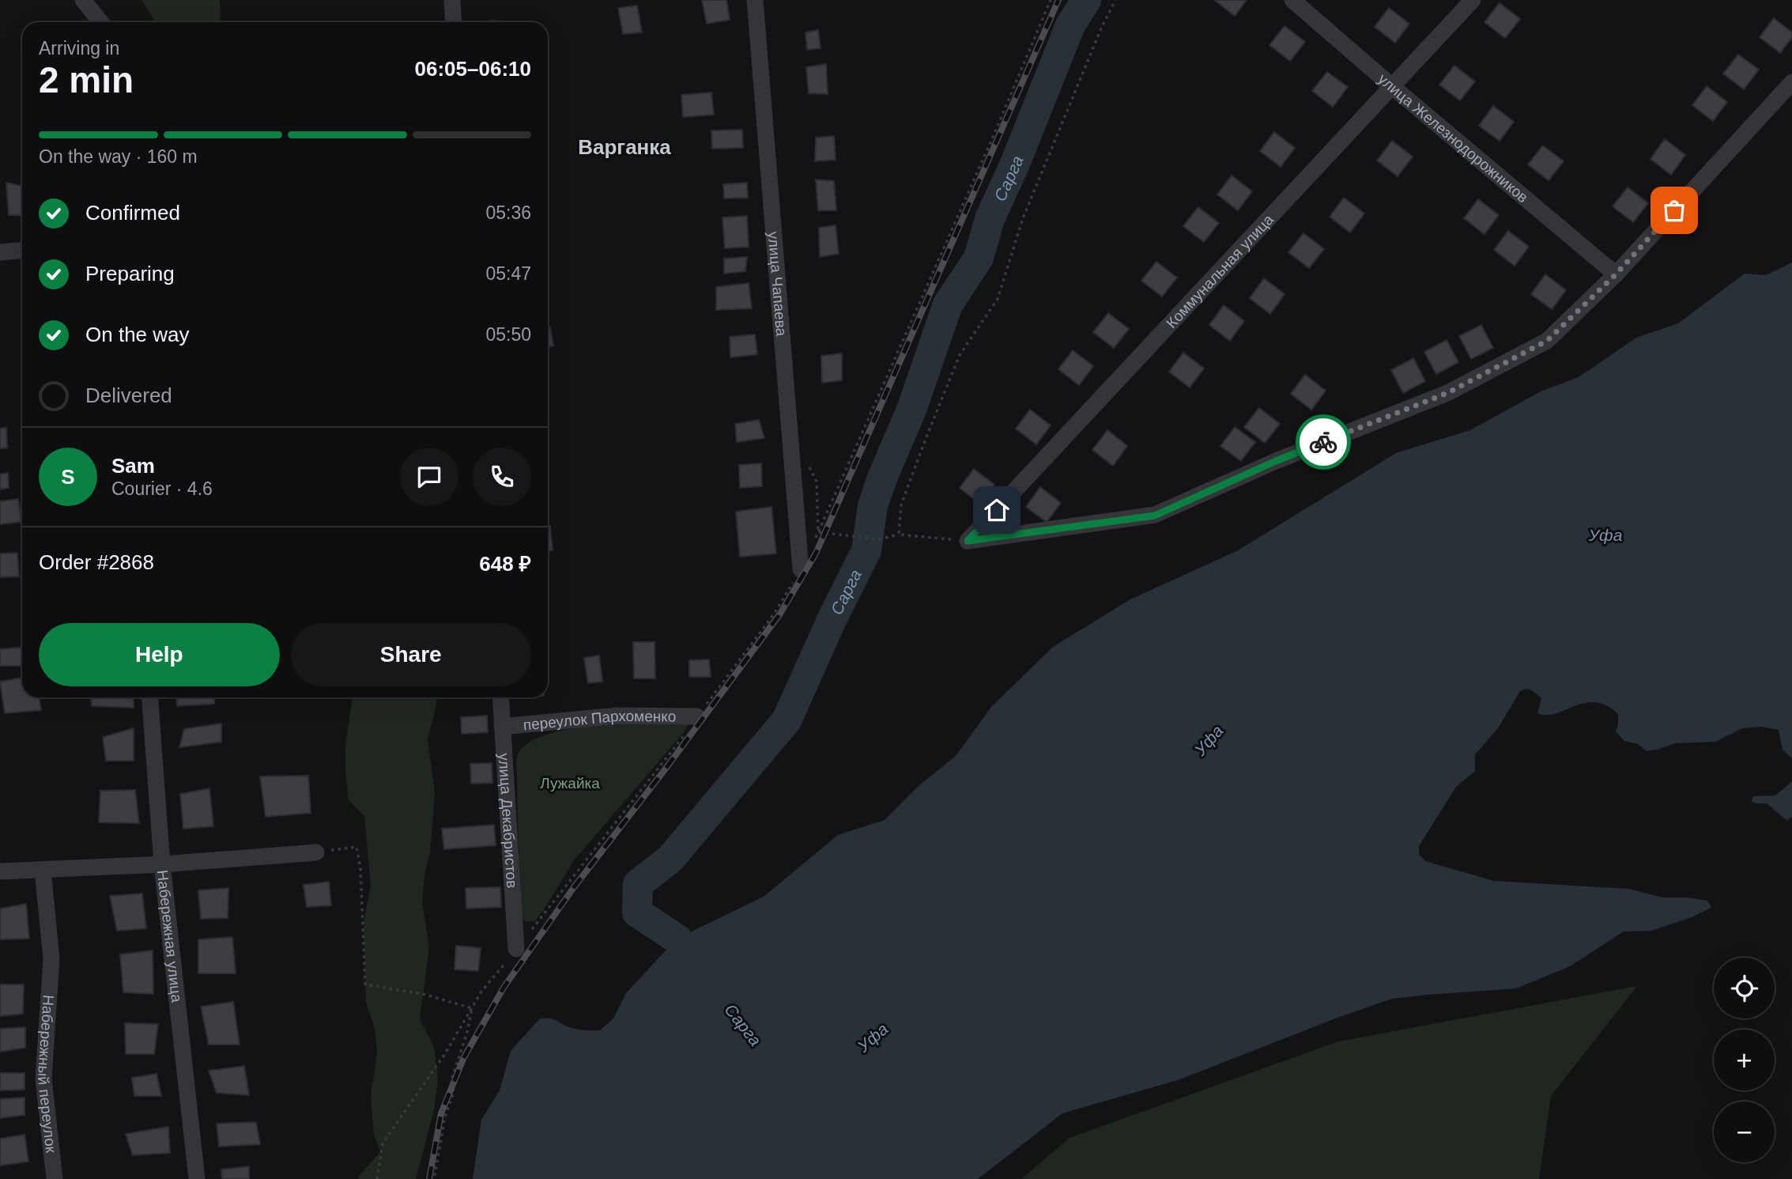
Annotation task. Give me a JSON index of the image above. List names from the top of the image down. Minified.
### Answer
{"streets":{"street":["улица Железнодорожников","Коммунальная улица","улица Чапаева","переулок Пархоменко","улица Декабристов","Набережная улица","Набережный переулок"]},"crossings":[["улица Железнодорожников","Коммунальная улица"],["переулок Пархоменко","улица Декабристов"]],"districts":["Варганка"],"water":["Сарга","Уфа"],"parks":["Лужайка"],"page":{"heading":["2 min","Arriving in","06:05–06:10"],"panel":["Sam","Courier · 4.6","Order #2868","648 ₽"],"bar":"On the way · 160 m","list":[["Confirmed","05:36"],["Preparing","05:47"],["On the way","05:50"],"Delivered"],"round":"S","buttons":["Help","Share"],"map_buttons":["+","−"]}}
